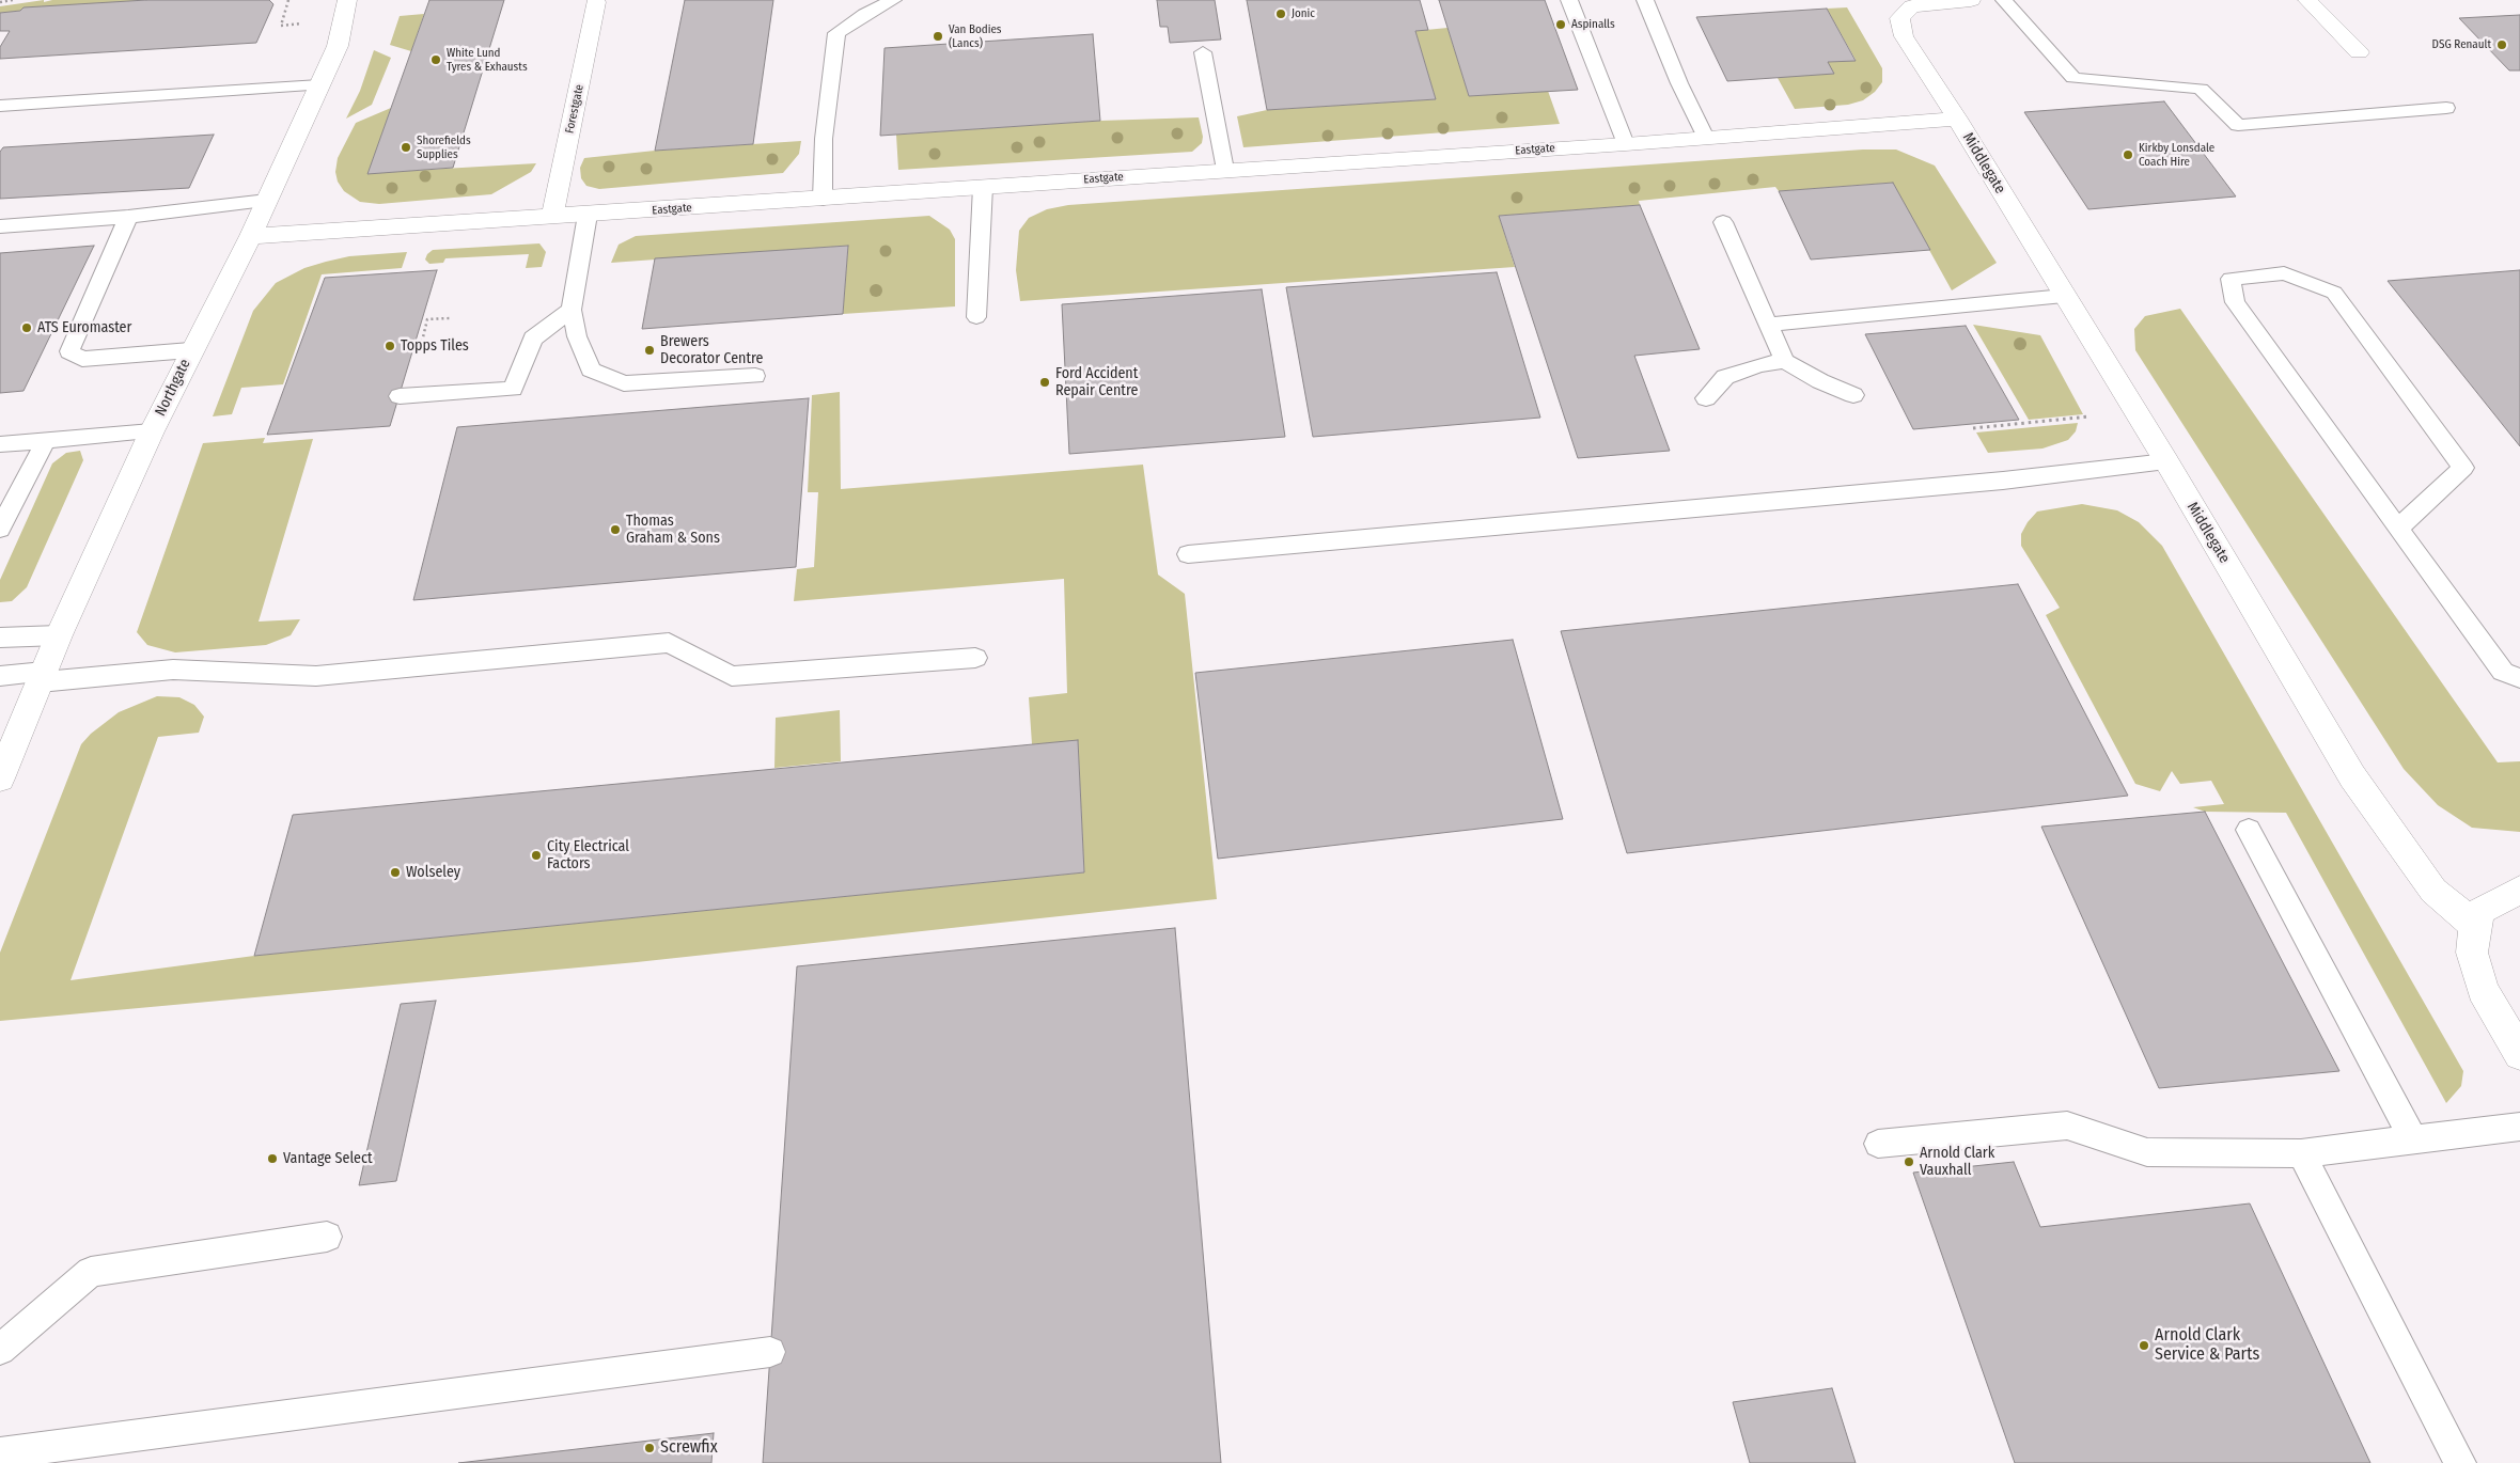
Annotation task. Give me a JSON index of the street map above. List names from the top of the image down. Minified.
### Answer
{"streets":{"street":["Forestgate","Eastgate","Middlegate","Northgate"]},"crossings":[["Forestgate","Eastgate"],["Eastgate","Middlegate"],["Eastgate","Northgate"]],"places":["Jonic","Aspinalls","Van Bodies (Lancs)","DSG Renault","White Lund Tyres & Exhausts","Shorefields Supplies","Kirkby Lonsdale Coach Hire","ATS Euromaster","Topps Tiles","Brewers Decorator Centre","Ford Accident Repair Centre","Thomas Graham & Sons","City Electrical Factors","Wolseley","Vantage Select","Arnold Clark Vauxhall","Arnold Clark Service & Parts","Screwfix"]}
